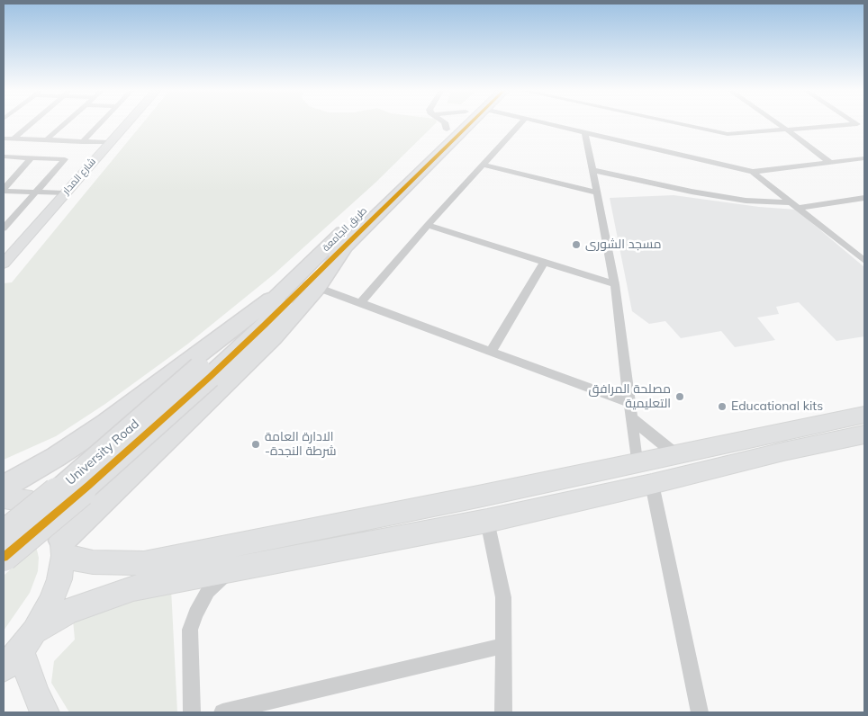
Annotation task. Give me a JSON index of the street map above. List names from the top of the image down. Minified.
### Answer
{"streets":{"highway":["طريق الجامعة","University Road"],"street":["شارع المدار"]},"crossings":[["طريق الجامعة","University Road"]],"places":["مسجد الشورى","مصلحة المرافق التعليمية","Educational kits","الادارة العامة -شرطة النجدة"]}
